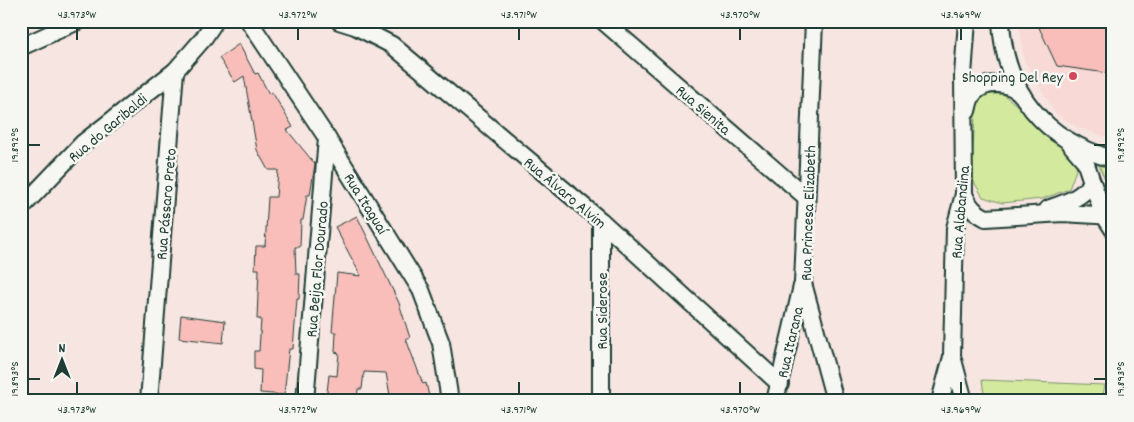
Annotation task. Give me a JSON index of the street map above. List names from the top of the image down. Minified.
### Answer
{"streets":{"street":["Rua Sienita","Rua do Garibaldi","Rua Álvaro Alvim","Rua Itaguaí","Rua Pássaro Preto","Rua Alabandina","Rua Princesa Elizabeth","Rua Beija Flor Dourado","Rua Siderose","Rua Itarana"]},"crossings":[["Rua Sienita","Rua Princesa Elizabeth"],["Rua do Garibaldi","Rua Pássaro Preto"],["Rua Álvaro Alvim","Rua Siderose"],["Rua Álvaro Alvim","Rua Itarana"],["Rua Itaguaí","Rua Beija Flor Dourado"],["Rua Princesa Elizabeth","Rua Itarana"]],"places":["Shopping Del Rey"],"north":"top","coordinates":["43.973°W","43.972°W","43.971°W","43.970°W","43.969°W","19.892°S","19.893°S"]}
